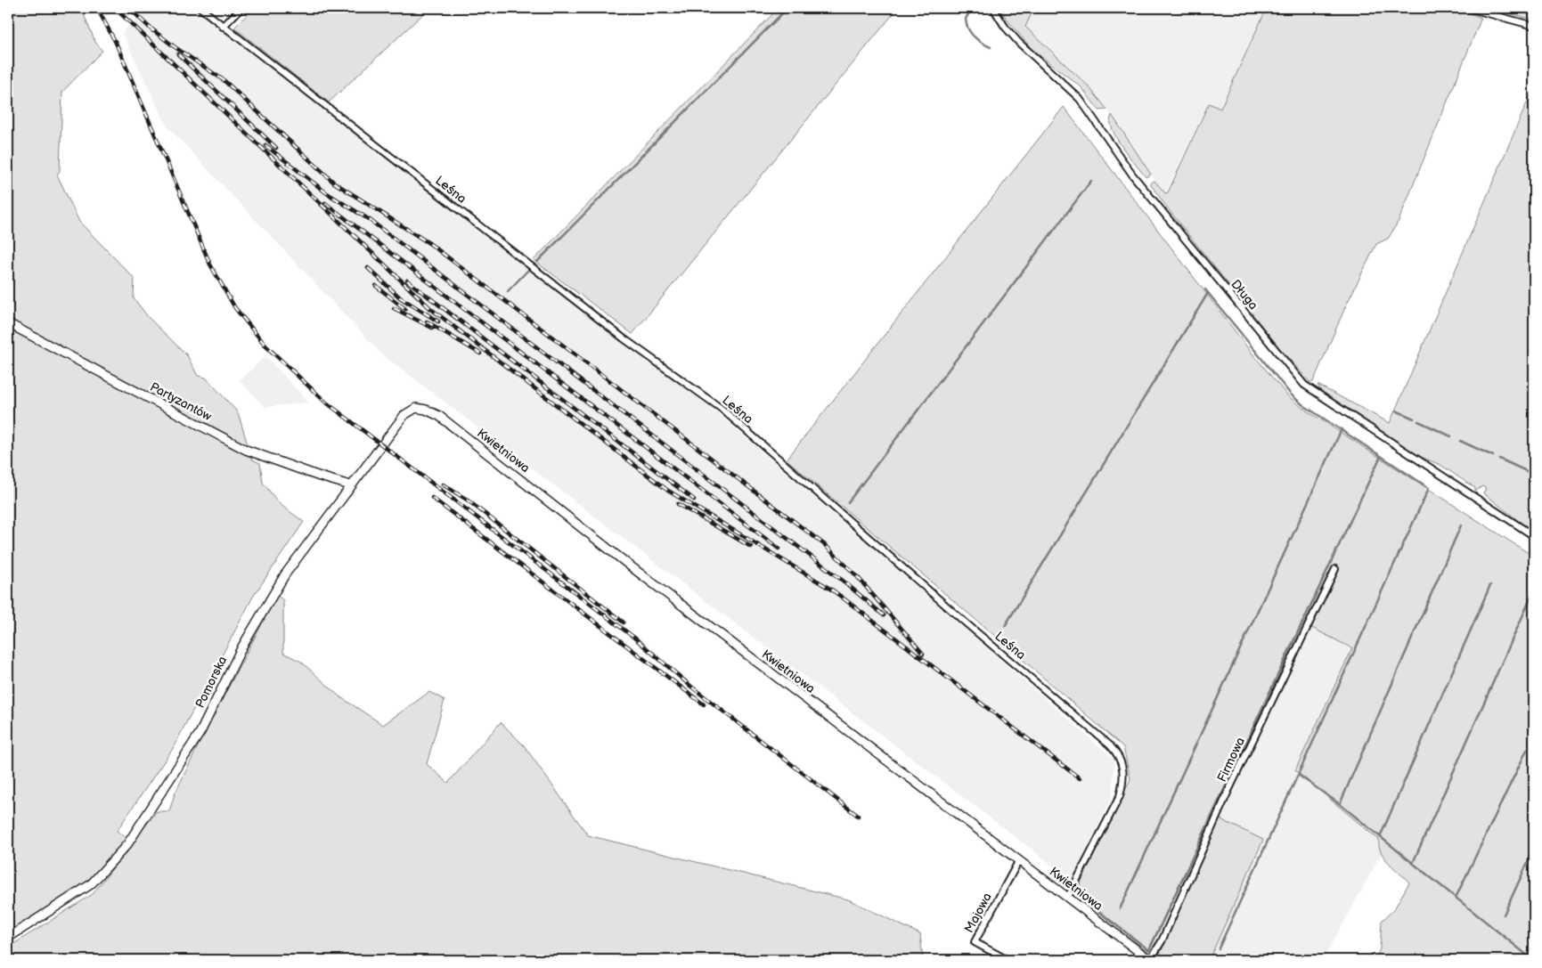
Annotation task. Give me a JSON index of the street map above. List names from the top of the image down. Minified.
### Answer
{"streets":{"street":["Leśna","Długa","Partyzantów","Kwietniowa","Pomorska","Firmowa","Majowa"]},"crossings":[["Leśna","Kwietniowa"],["Partyzantów","Pomorska"],["Kwietniowa","Pomorska"],["Kwietniowa","Firmowa"],["Kwietniowa","Majowa"]]}
